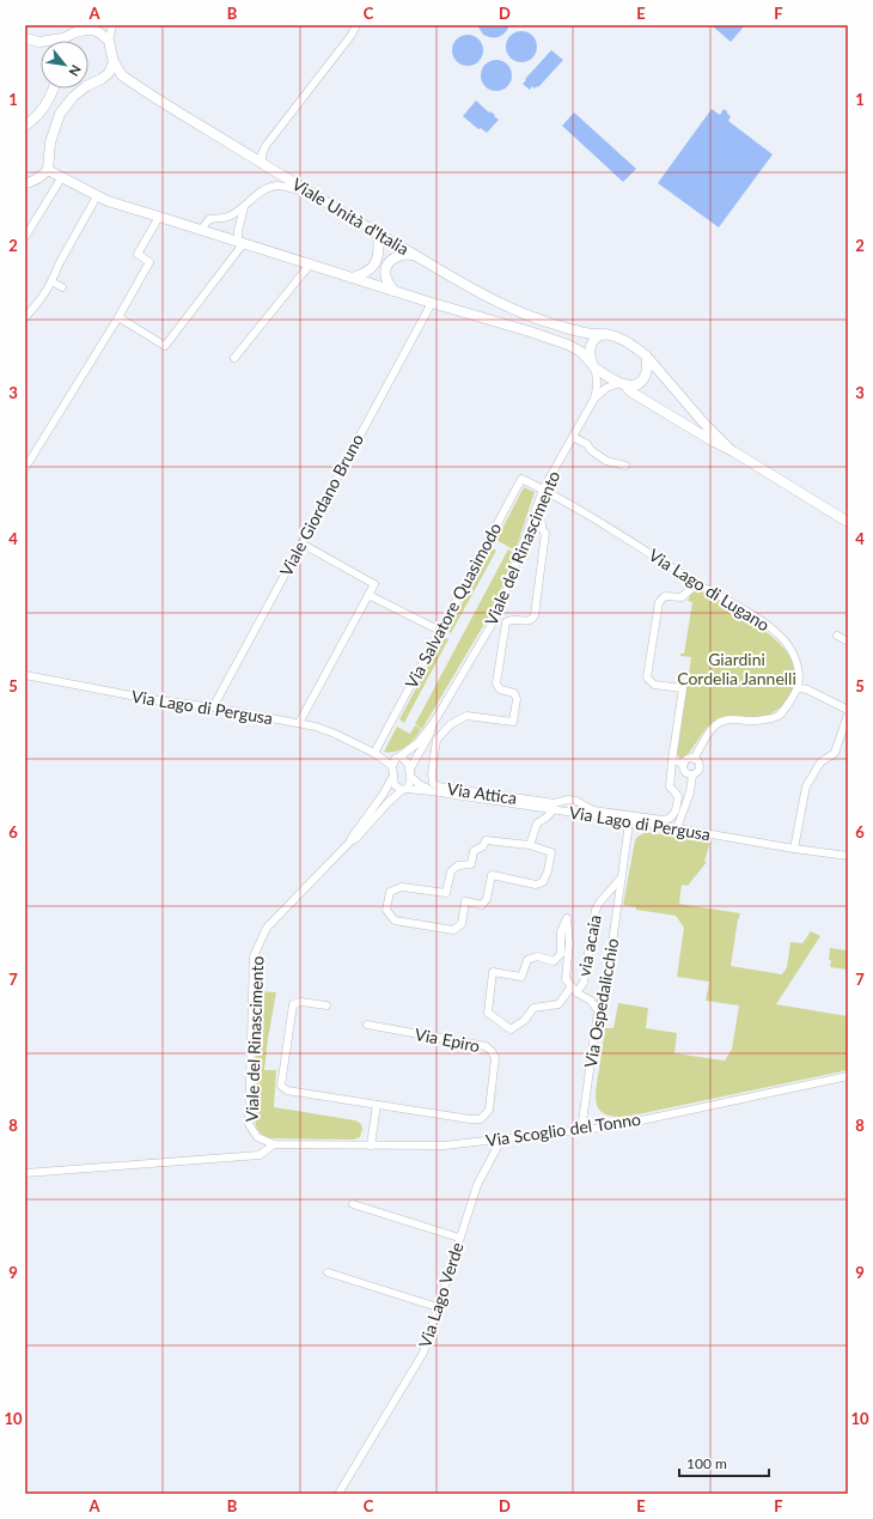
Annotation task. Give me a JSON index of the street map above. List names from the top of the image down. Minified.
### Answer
{"streets":{"main road":["Viale Unità d'Italia"],"street":["Viale Giordano Bruno","Viale del Rinascimento","Via Lago di Lugano","Via Salvatore Quasìmodo","Via Lago di Pergusa","Via Attica","via acaia","Via Ospedalicchio","Via Epiro","Via Scoglio del Tonno","Via Lago Verde"]},"crossings":[["Viale Unità d'Italia","Viale Giordano Bruno"],["Viale Unità d'Italia","Viale del Rinascimento"],["Viale Giordano Bruno","Via Lago di Pergusa"],["Viale del Rinascimento","Via Lago di Lugano"],["Viale del Rinascimento","Via Salvatore Quasìmodo"],["Viale del Rinascimento","Via Lago di Pergusa"],["Viale del Rinascimento","Via Attica"],["Viale del Rinascimento","Via Scoglio del Tonno"],["Via Lago di Lugano","Via Salvatore Quasìmodo"],["Via Salvatore Quasìmodo","Via Lago di Pergusa"],["Via Lago di Pergusa","Via Ospedalicchio"],["via acaia","Via Ospedalicchio"],["Via Ospedalicchio","Via Scoglio del Tonno"],["Via Scoglio del Tonno","Via Lago Verde"]],"parks":["Giardini Cordelia Jannelli"],"scale_bar":"100 m","north":"bottom right","grid":{"columns":["A","B","C","D","E","F"],"rows":["1","2","3","4","5","6","7","8","9","10"]}}
